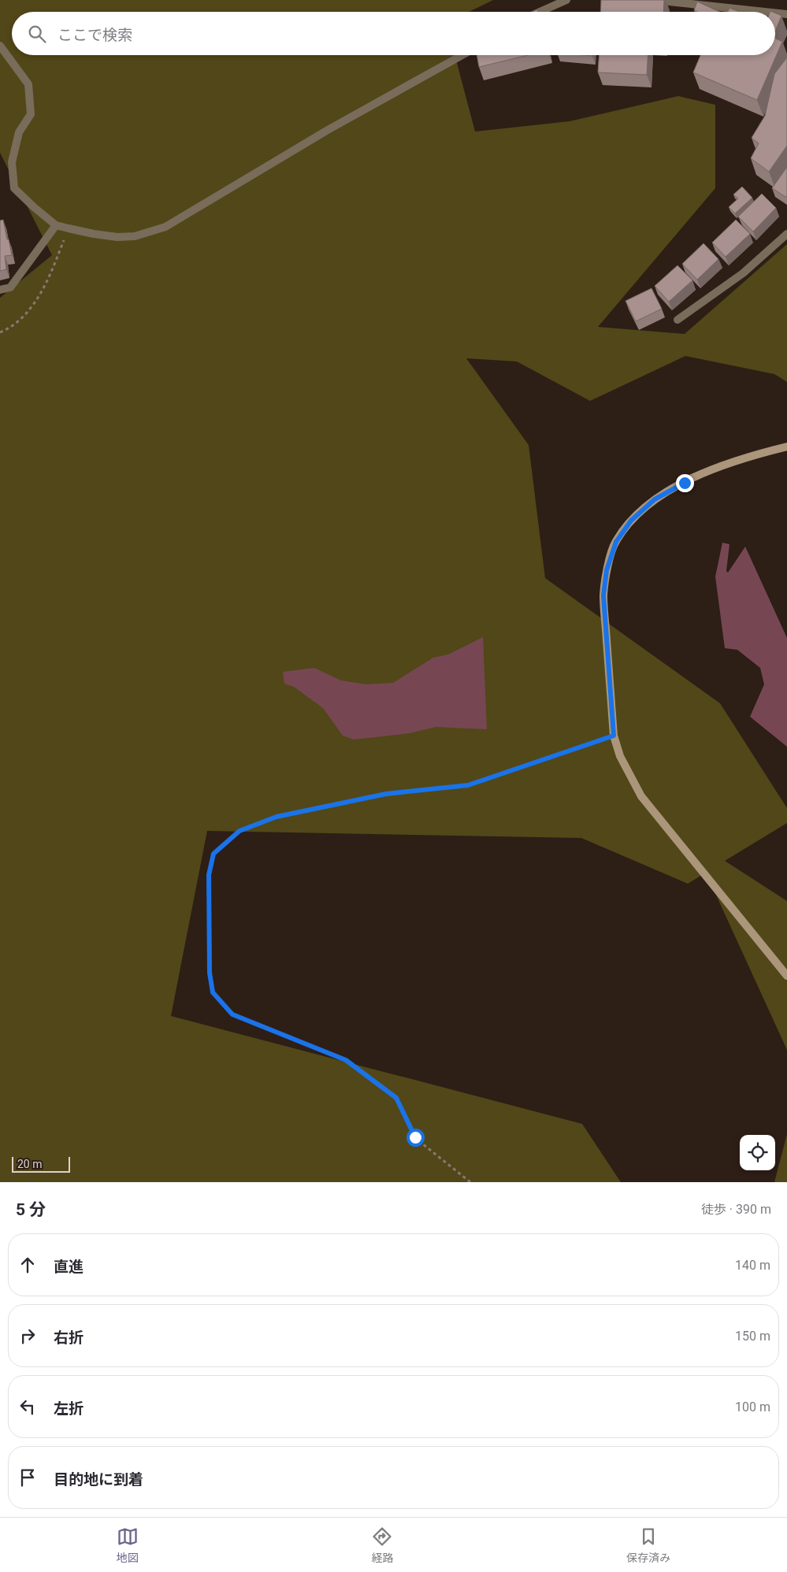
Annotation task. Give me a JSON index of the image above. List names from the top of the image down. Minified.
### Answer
{"scale_bar":"20 m","page":{"search":"ここで検索","scale":"20 m","heading":["5 分","徒歩 · 390 m"],"list":[["直進","140 m"],["右折","150 m"],["左折","100 m"],"目的地に到着"],"nav":["地図","経路","保存済み"]}}
